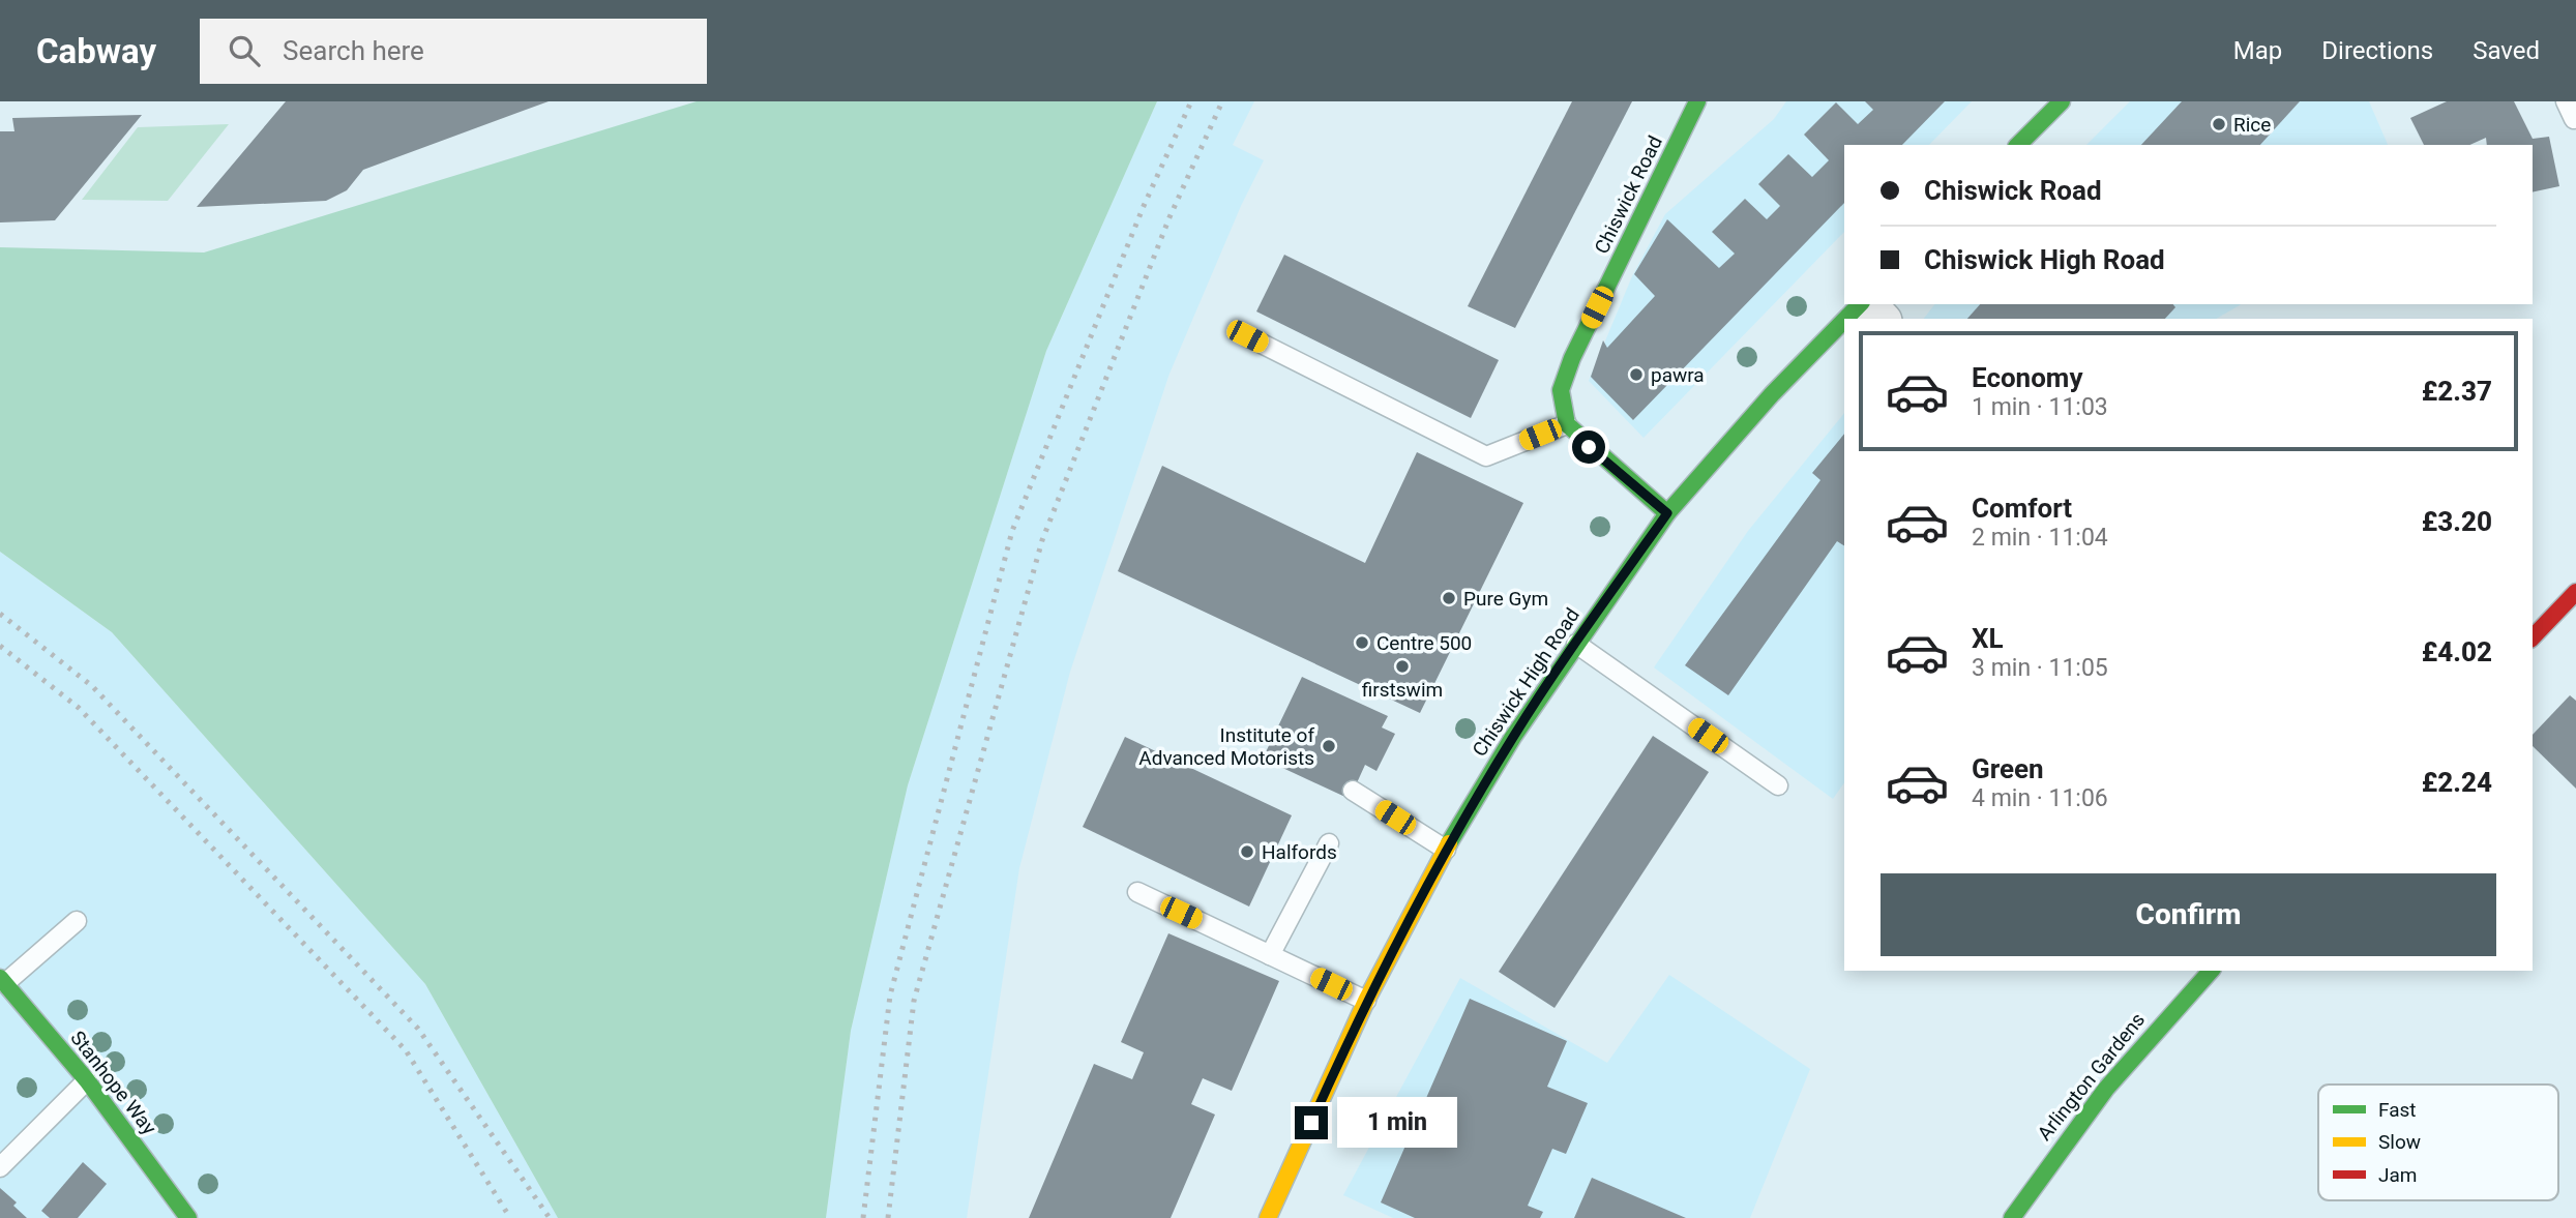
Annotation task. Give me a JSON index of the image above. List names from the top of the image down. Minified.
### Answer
{"streets":{"street":["Chiswick Road","Chiswick High Road","Arlington Gardens","Stanhope Way"]},"places":["Rice","pawra","Pure Gym","Centre 500","firstswim","Institute of Advanced Motorists","Halfords"],"legend":["Fast","Slow","Jam"],"page":{"header":"Cabway","search":"Search here","nav":["Map","Directions","Saved"],"banner":["Chiswick Road","Chiswick High Road"],"list":[{"name":"Economy","note":"1 min · 11:03","value":"£2.37"},{"name":"Comfort","note":"2 min · 11:04","value":"£3.20"},{"name":"XL","note":"3 min · 11:05","value":"£4.02"},{"name":"Green","note":"4 min · 11:06","value":"£2.24"}],"buttons":"Confirm","bubble":"1 min"}}
